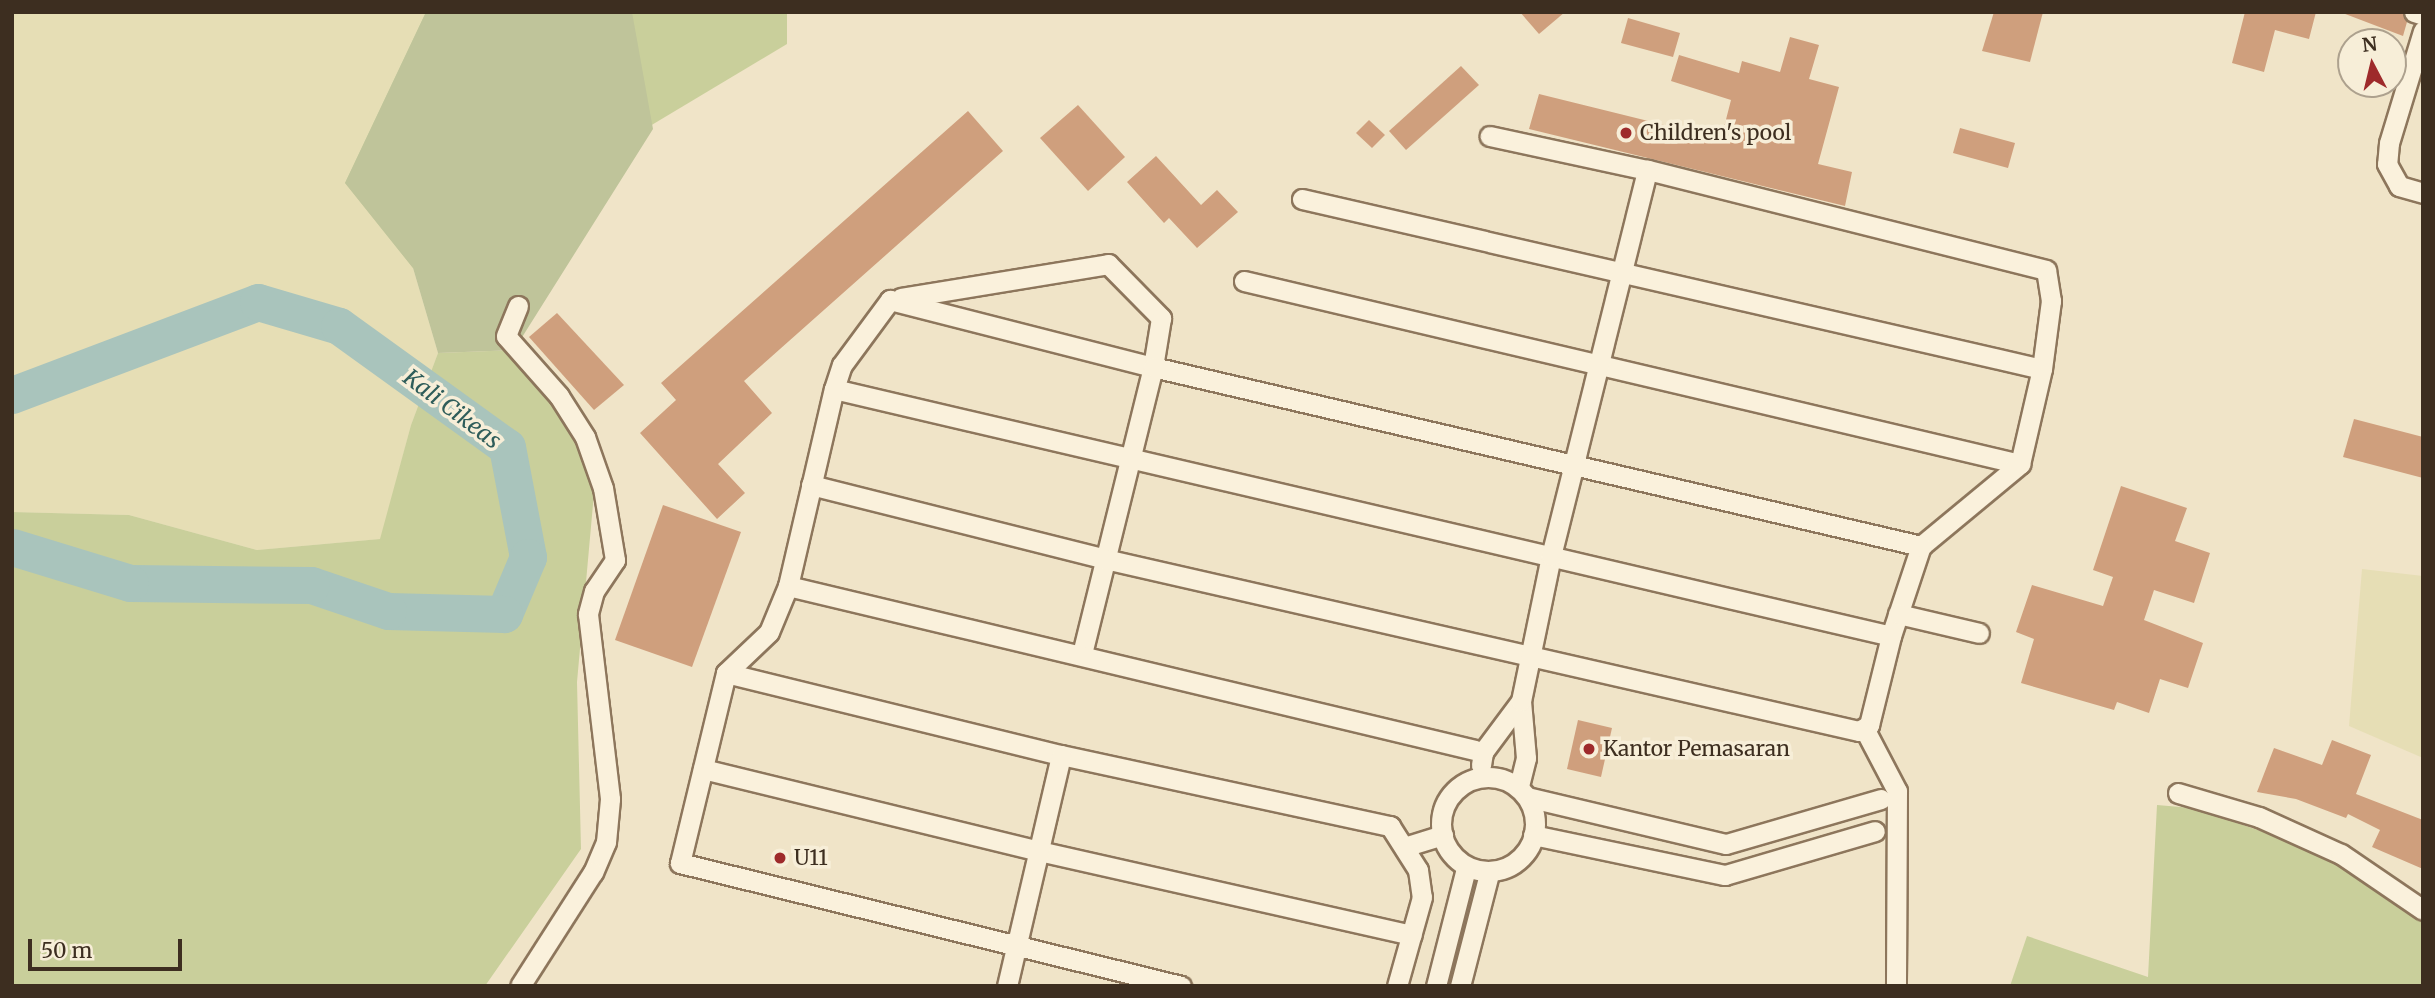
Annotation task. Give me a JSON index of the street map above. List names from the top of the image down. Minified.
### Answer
{"water":["Kali Cikeas"],"places":["Children's pool","Kantor Pemasaran","U11"],"scale_bar":"50 m","north":"top"}
